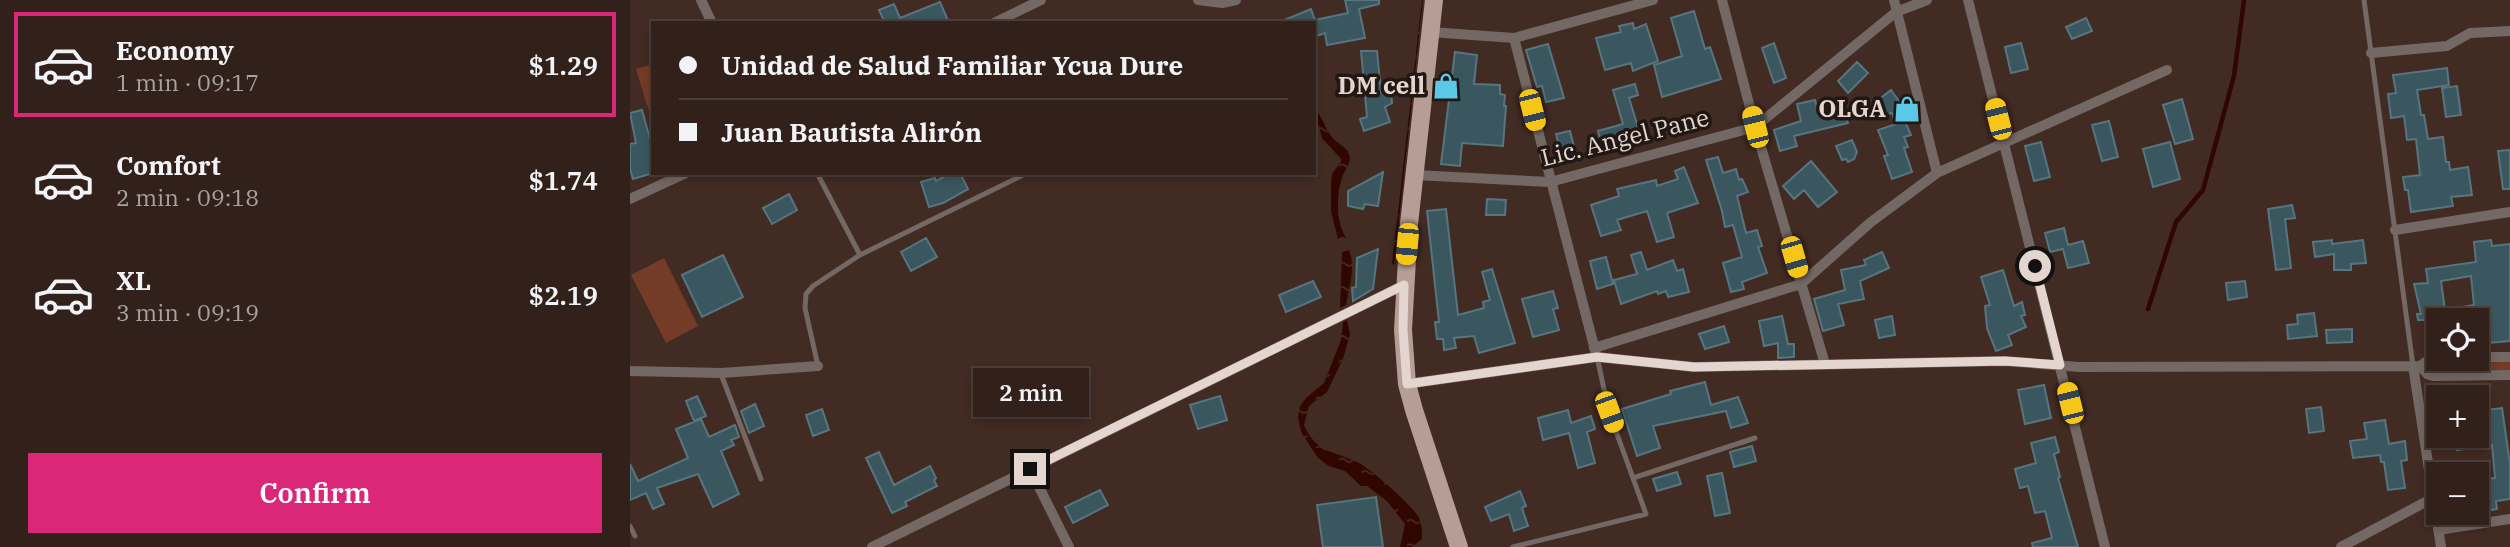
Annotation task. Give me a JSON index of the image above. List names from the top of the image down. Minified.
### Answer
{"streets":{"street":["Lic. Angel Pane"]},"places":{"shop":["DM cell","OLGA"]},"page":{"list":[{"name":"Economy","note":"1 min · 09:17","value":"$1.29"},{"name":"Comfort","note":"2 min · 09:18","value":"$1.74"},{"name":"XL","note":"3 min · 09:19","value":"$2.19"}],"banner":["Unidad de Salud Familiar Ycua Dure","Juan Bautista Alirón"],"map_buttons":["+","−"],"bubble":"2 min","buttons":"Confirm"}}
